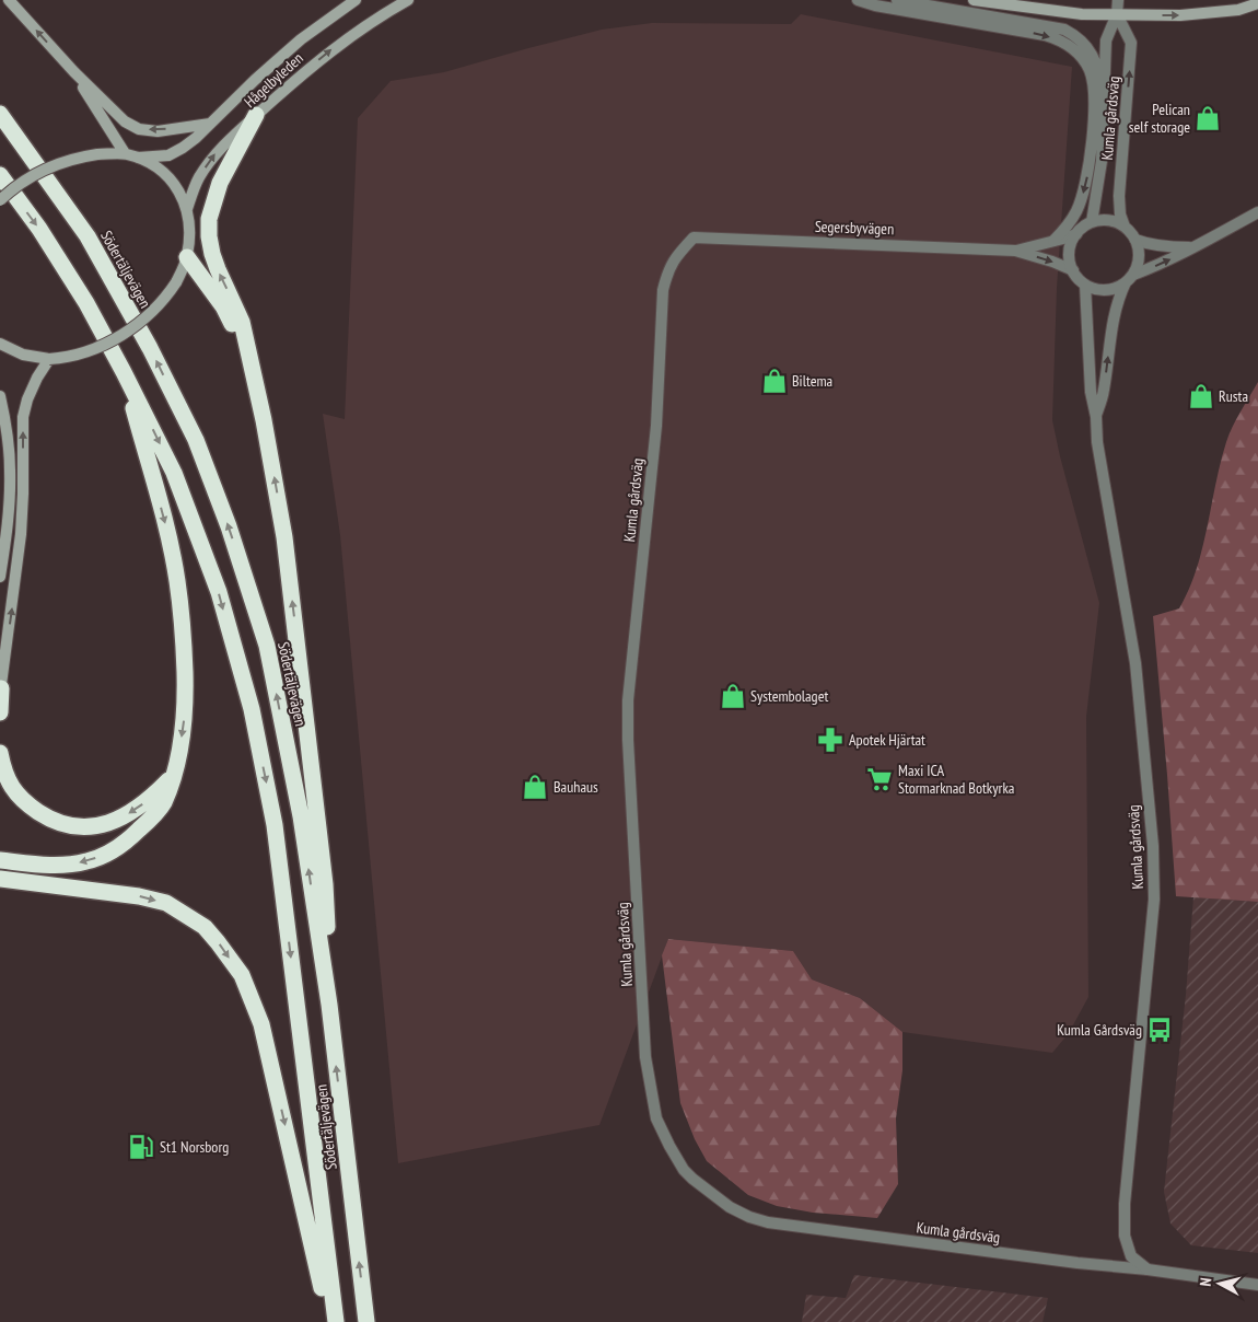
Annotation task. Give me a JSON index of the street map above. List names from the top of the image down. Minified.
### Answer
{"streets":{"highway":["Södertäljevägen"],"main road":["Hågelbyleden"],"street":["Kumla gårdsväg","Segersbyvägen"]},"crossings":[["Kumla gårdsväg","Segersbyvägen"]],"places":{"shop":["Pelican self storage","Biltema","Rusta","Systembolaget","Bauhaus"],"pharmacy":["Apotek Hjärtat"],"supermarket":["Maxi ICA Stormarknad Botkyrka"],"bus stop":["Kumla Gårdsväg"],"fuel station":["St1 Norsborg"]},"north":"left"}
